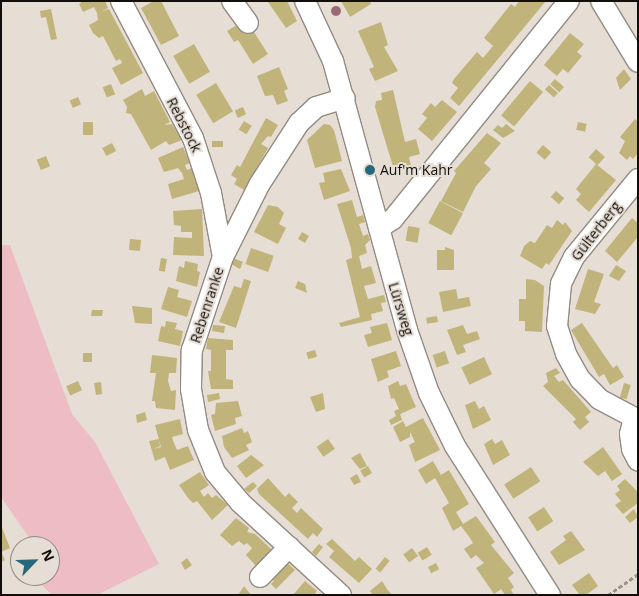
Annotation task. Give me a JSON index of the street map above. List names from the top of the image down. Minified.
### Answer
{"streets":{"street":["Rebstock","Gülterberg","Rebenranke","Lürsweg"]},"crossings":[["Rebstock","Rebenranke"],["Rebenranke","Lürsweg"]],"places":["Auf'm Kahr"],"north":"top right"}
